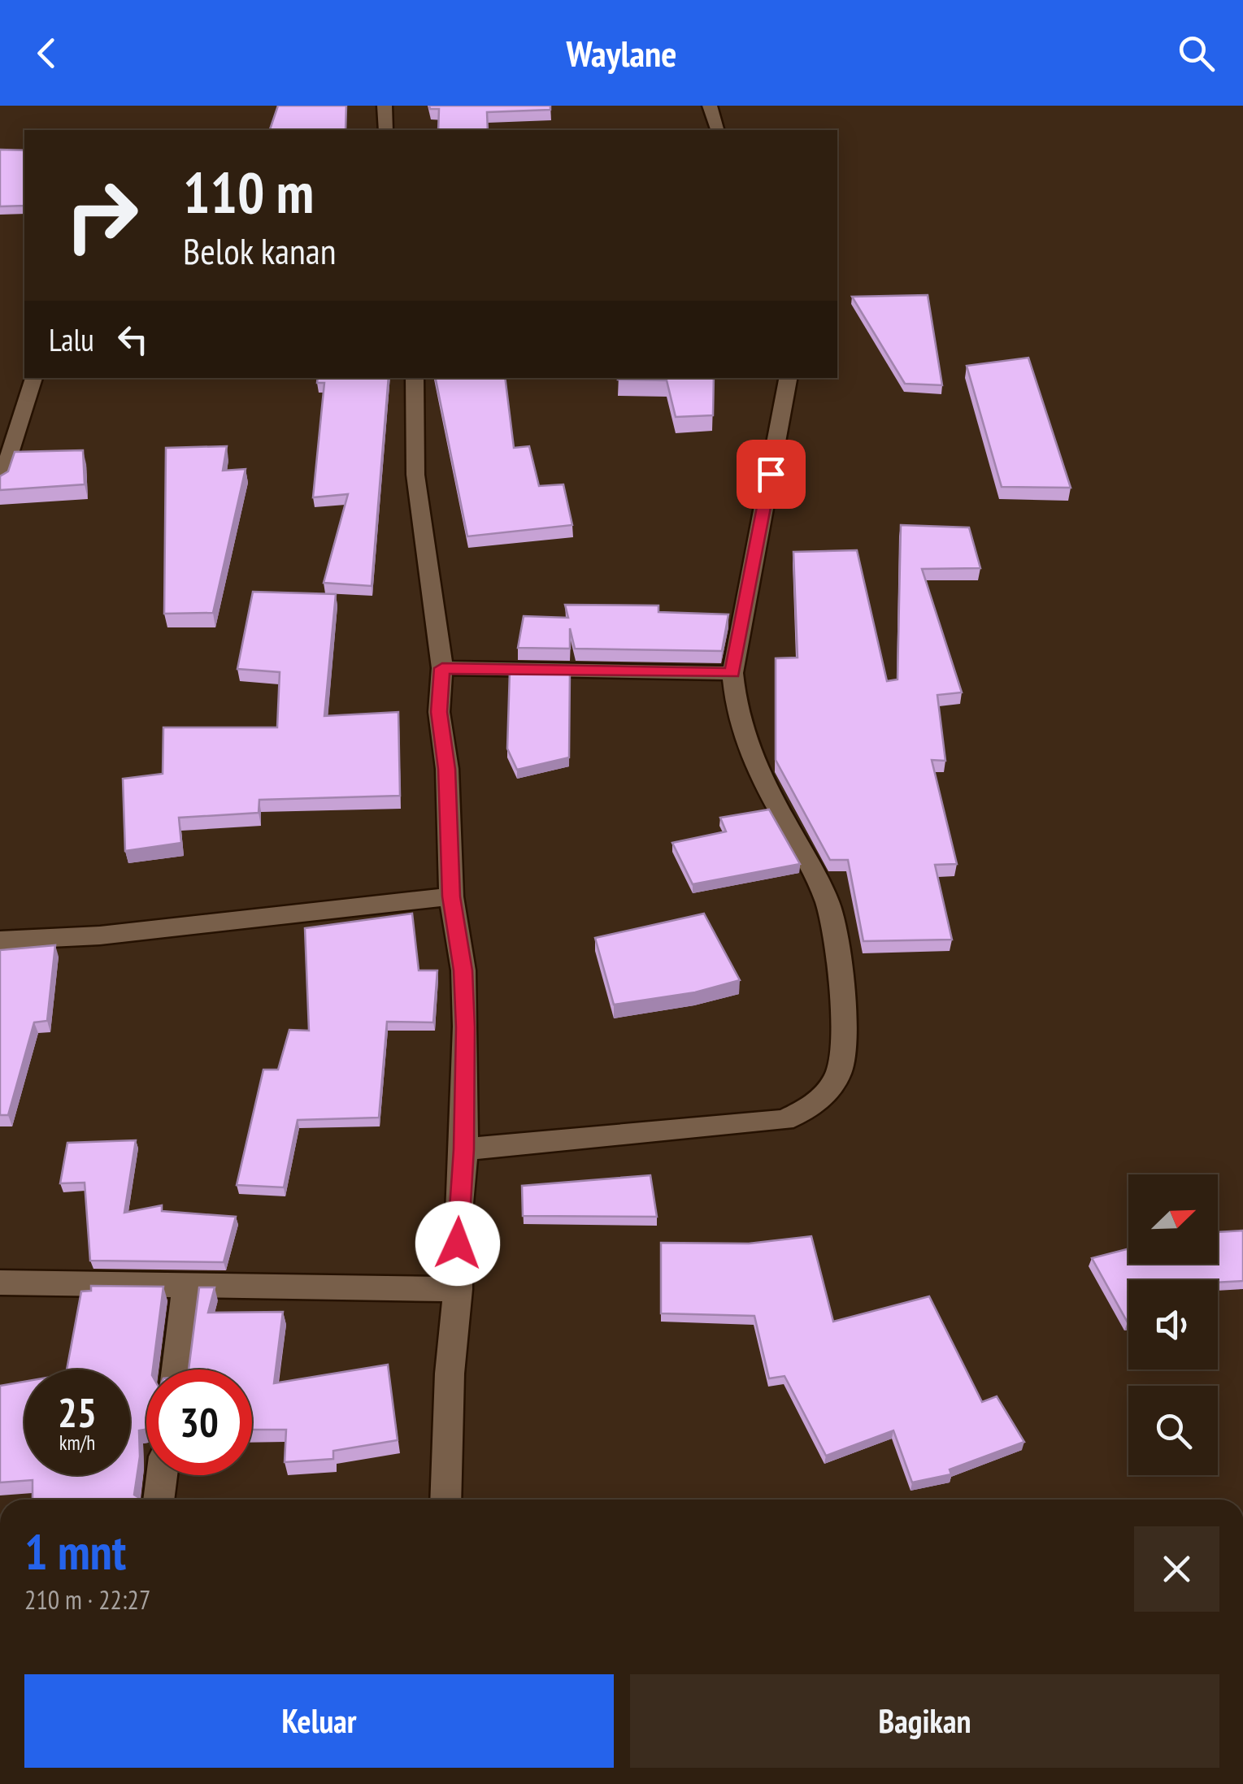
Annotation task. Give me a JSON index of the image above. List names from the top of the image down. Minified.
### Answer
{"north":"top right","page":{"header":"Waylane","turn":["110 m","Belok kanan"],"then":"Lalu","speed":"25 km/h","limit":"30","heading":["1 mnt","210 m · 22:27"],"buttons":["Keluar","Bagikan"]}}
